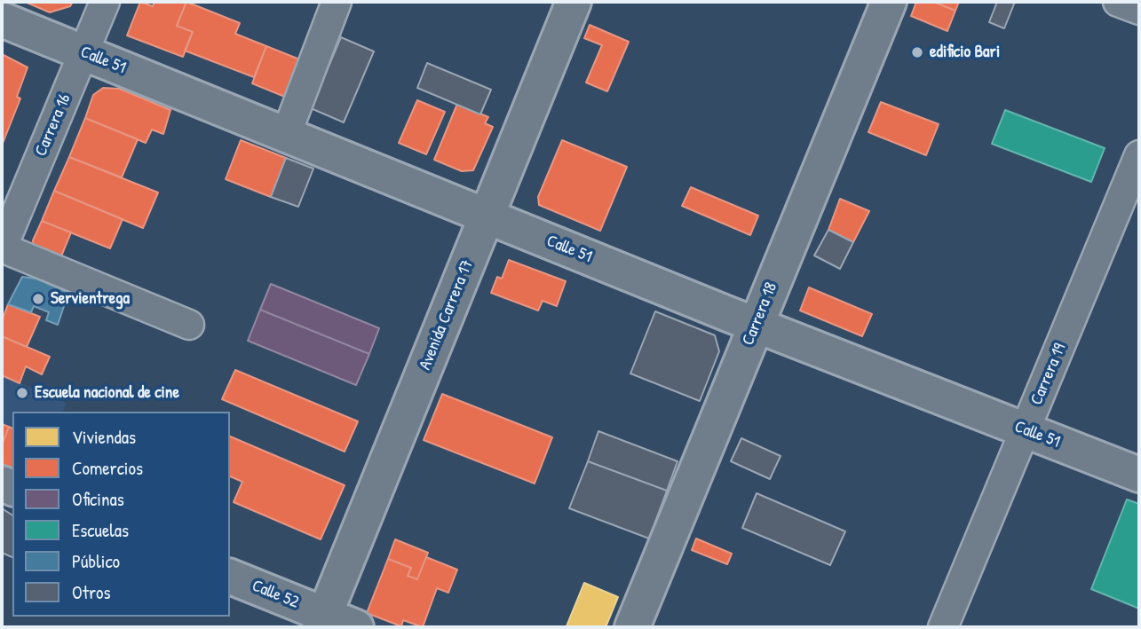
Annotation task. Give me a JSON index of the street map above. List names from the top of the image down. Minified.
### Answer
{"streets":{"street":["Calle 51","Carrera 16","Carrera 18","Avenida Carrera 17","Carrera 19","Calle 52"]},"crossings":[["Calle 51","Carrera 16"],["Calle 51","Carrera 18"],["Calle 51","Avenida Carrera 17"],["Calle 51","Carrera 19"],["Avenida Carrera 17","Calle 52"]],"places":["edificio Bari","Servientrega","Escuela nacional de cine"],"legend":["Viviendas","Comercios","Oficinas","Escuelas","Público","Otros"]}
